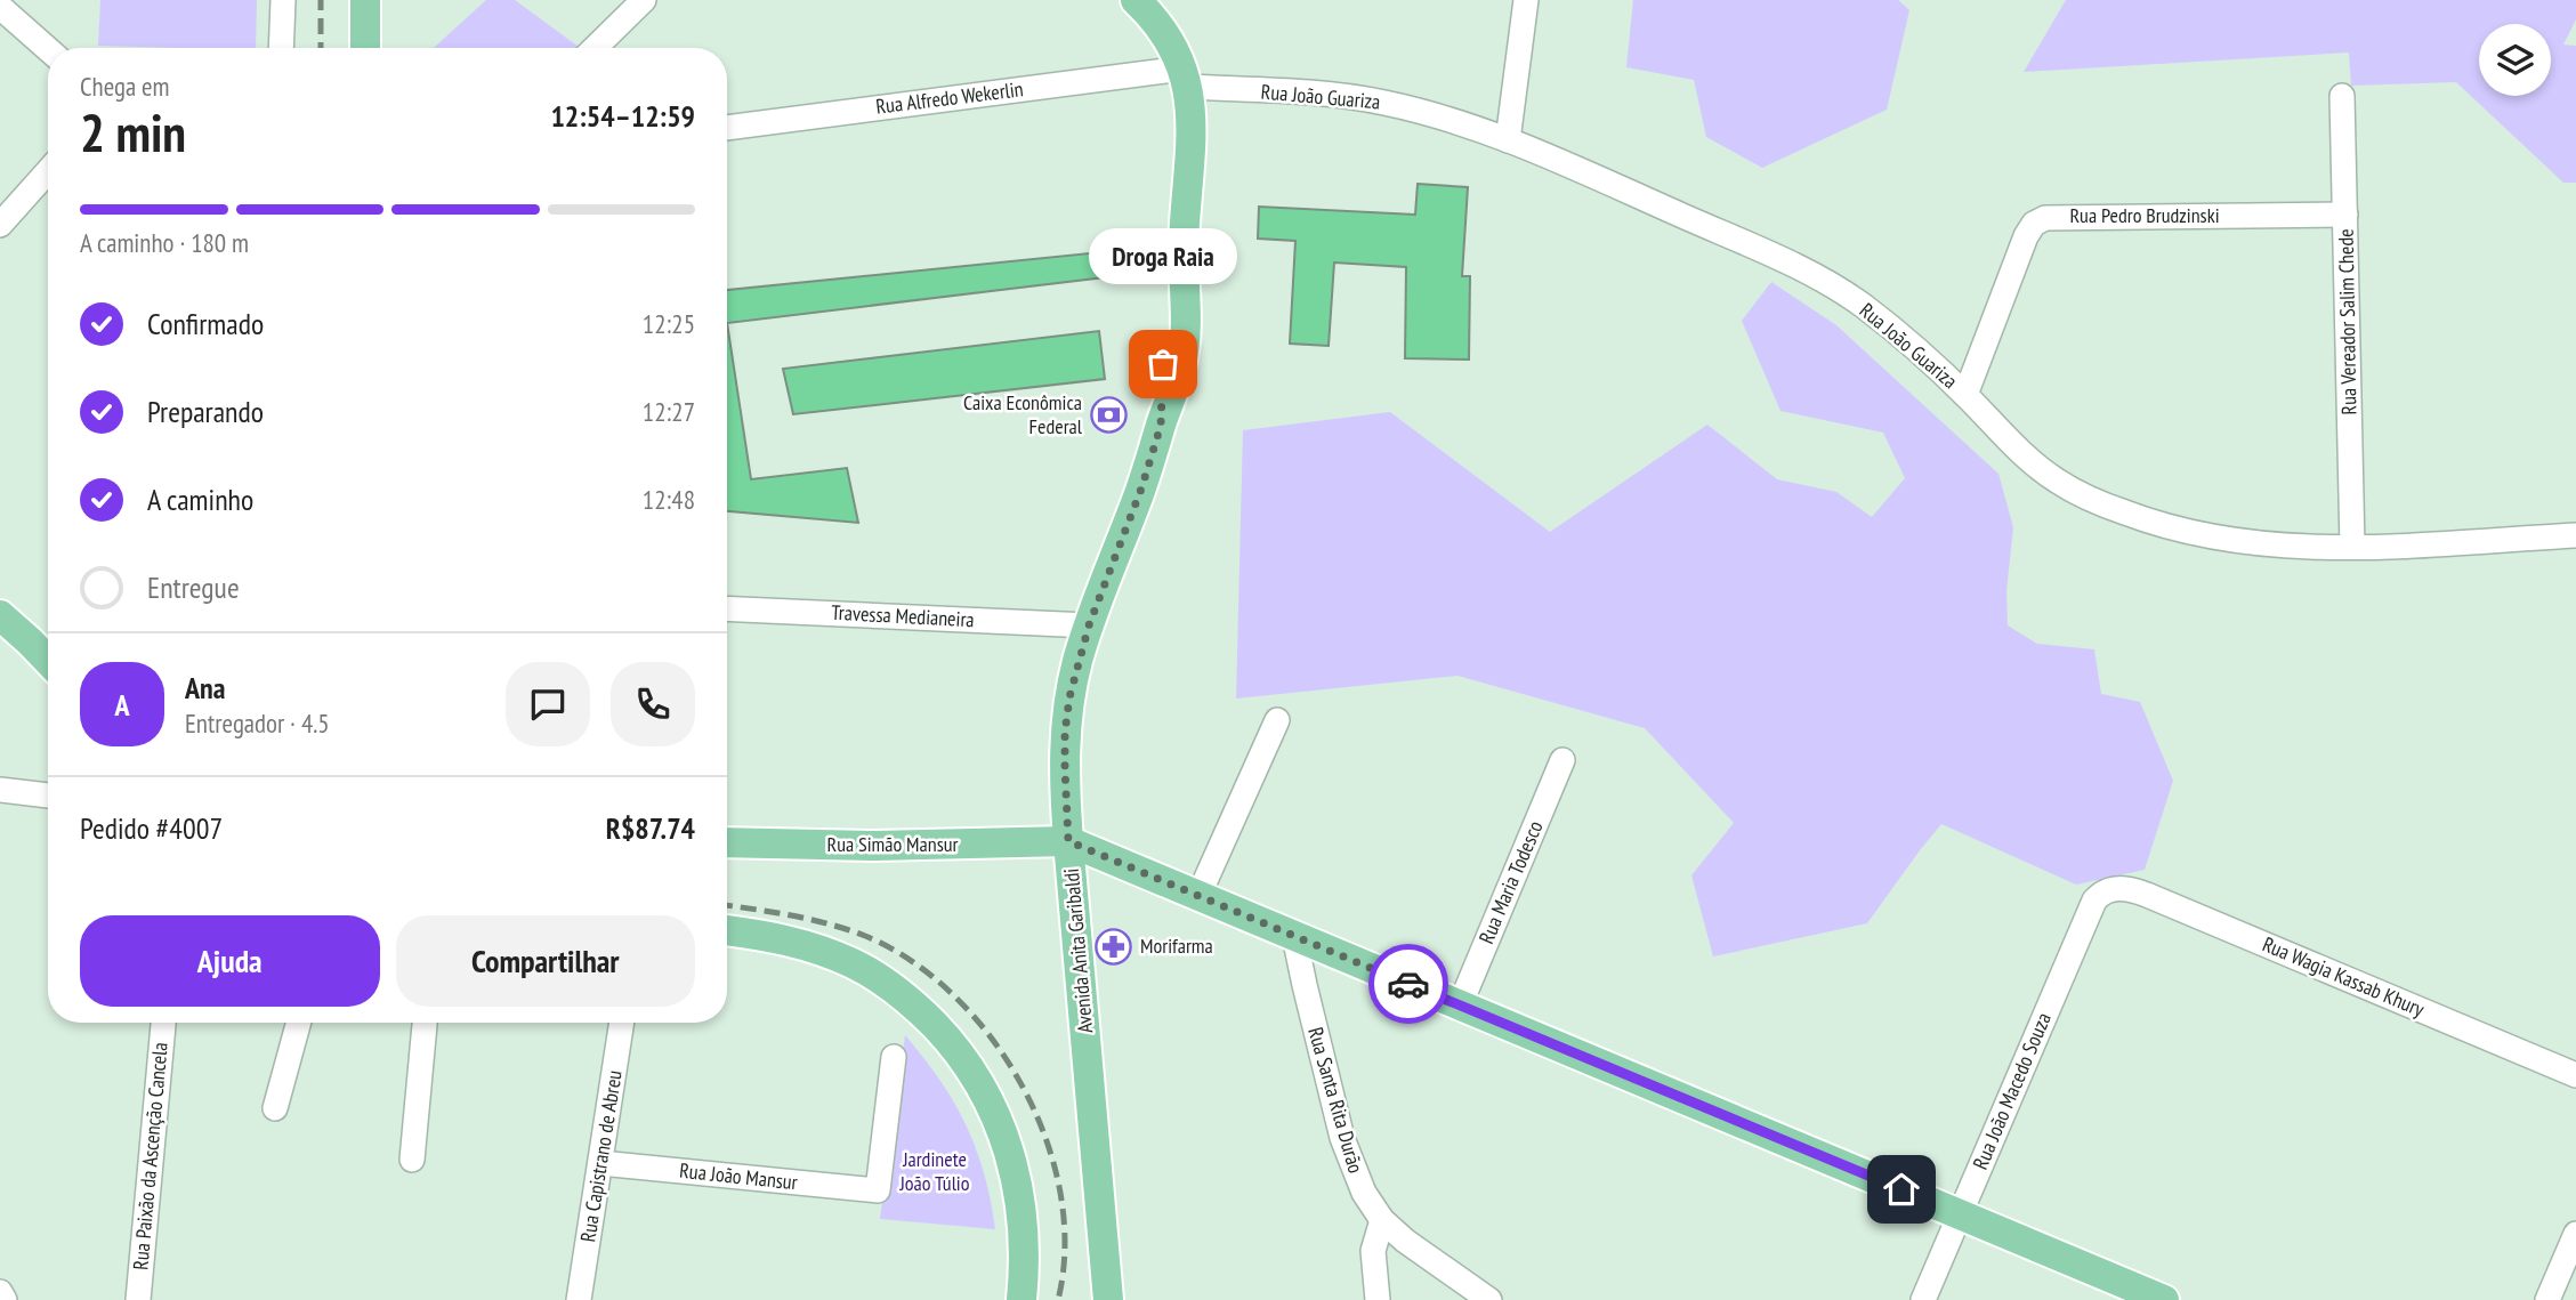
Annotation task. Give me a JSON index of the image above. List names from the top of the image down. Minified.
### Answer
{"streets":{"main road":["Rua Simão Mansur","Avenida Anita Garibaldi"],"street":["Rua João Guariza","Rua Alfredo Wekerlin","Rua Pedro Brudzinski","Rua Vereador Salim Chede","Travessa Medianeira","Rua Maria Todesco","Rua Wagia Kassab Khury","Rua João Macedo Souza","Rua Santa Rita Durão","Rua Paixão da Ascenção Cancela","Rua Capistrano de Abreu","Rua João Mansur"]},"crossings":[["Rua João Guariza","Rua Alfredo Wekerlin"],["Rua João Guariza","Rua Pedro Brudzinski"],["Rua João Guariza","Rua Vereador Salim Chede"],["Rua João Guariza","Avenida Anita Garibaldi"],["Rua Alfredo Wekerlin","Avenida Anita Garibaldi"],["Rua Pedro Brudzinski","Rua Vereador Salim Chede"],["Travessa Medianeira","Avenida Anita Garibaldi"],["Rua Simão Mansur","Avenida Anita Garibaldi"],["Rua Wagia Kassab Khury","Rua João Macedo Souza"],["Rua Capistrano de Abreu","Rua João Mansur"]],"parks":["Jardinete João Túlio"],"places":{"other":["Droga Raia"],"bank":["Caixa Econômica Federal"],"pharmacy":["Morifarma"]},"page":{"heading":["2 min","Chega em","12:54–12:59"],"panel":["Ana","Entregador · 4.5","Pedido #4007","R$87.74"],"bar":"A caminho · 180 m","bubble":"Droga Raia","list":[["Confirmado","12:25"],["Preparando","12:27"],["A caminho","12:48"],"Entregue"],"round":"A","buttons":["Ajuda","Compartilhar"]}}
